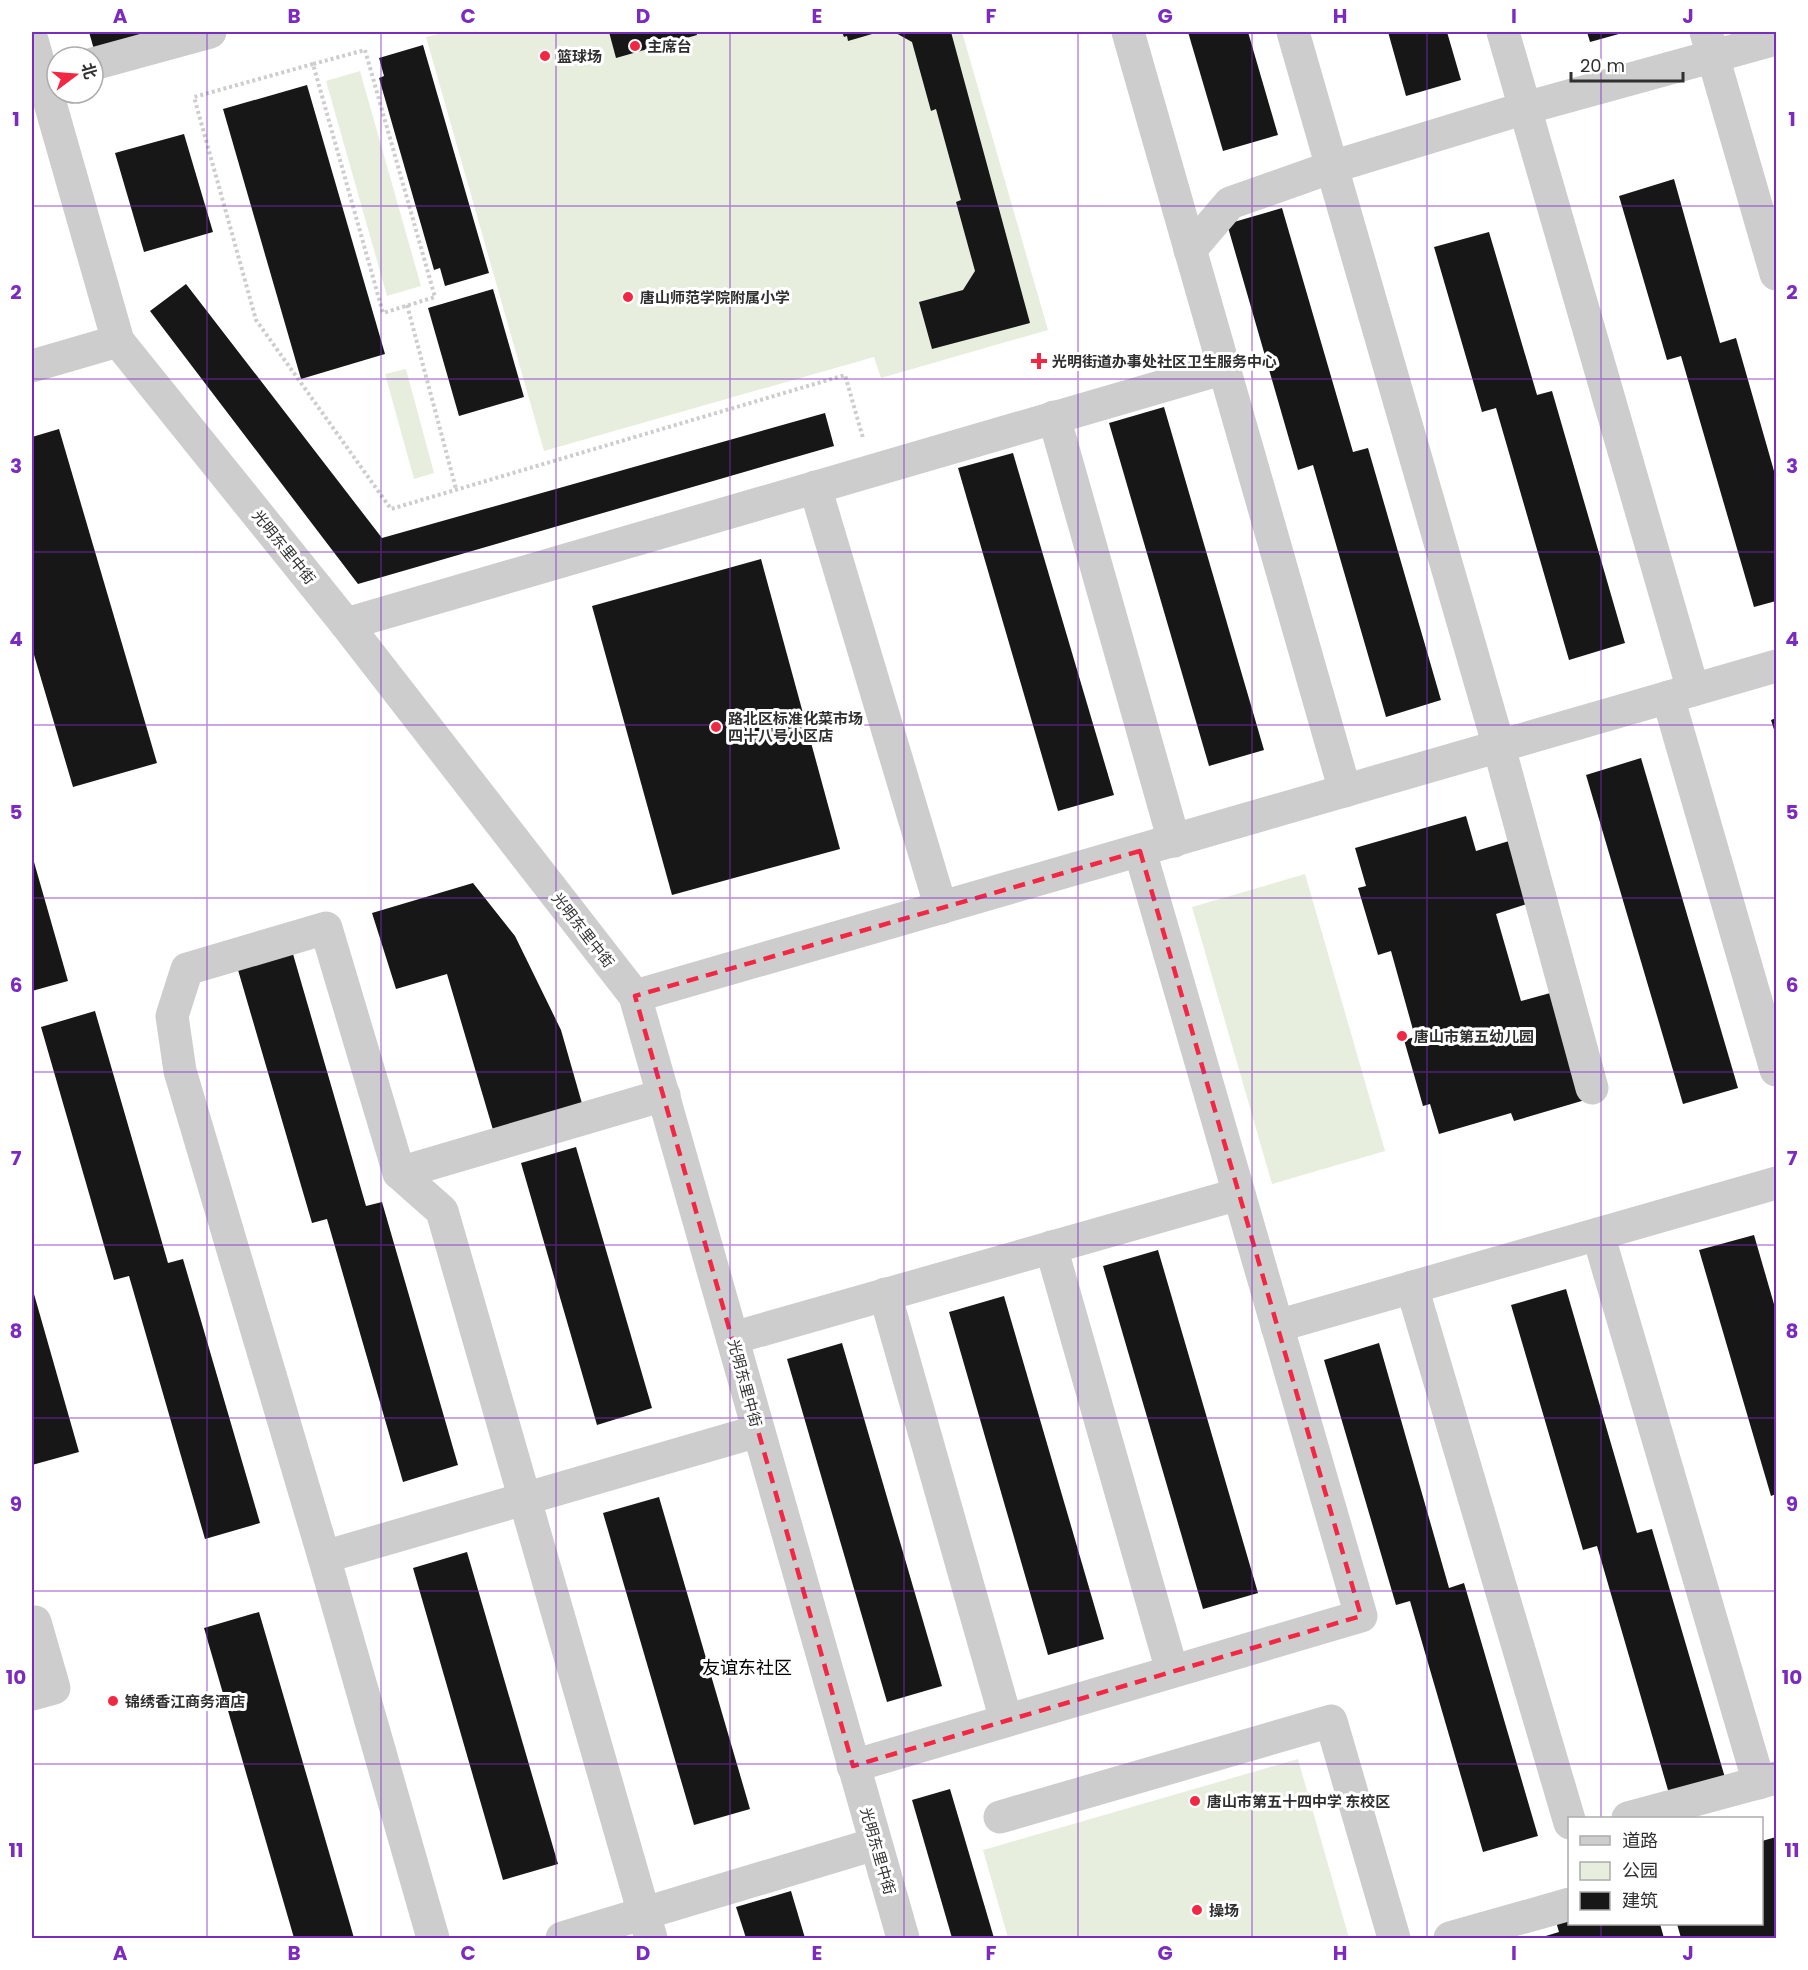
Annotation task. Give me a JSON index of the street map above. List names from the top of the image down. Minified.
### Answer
{"streets":{"street":["光明东里中街"]},"districts":["友谊东社区"],"places":{"other":["主席台","篮球场","唐山师范学院附属小学","路北区标准化菜市场 四十八号小区店","唐山市第五幼儿园","锦绣香江商务酒店","唐山市第五十四中学 东校区","操场"],"health":["光明街道办事处社区卫生服务中心"]},"legend":["道路","公园","建筑"],"scale_bar":"20 m","north":"right","grid":{"columns":["A","B","C","D","E","F","G","H","I","J"],"rows":["1","2","3","4","5","6","7","8","9","10","11"]}}
